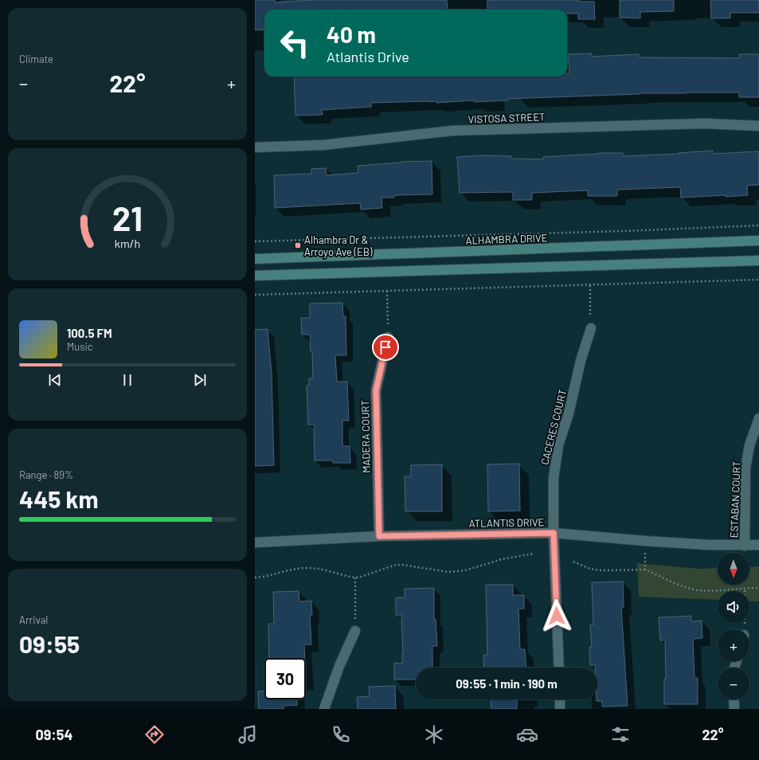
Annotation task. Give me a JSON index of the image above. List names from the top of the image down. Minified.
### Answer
{"streets":{"main road":["ALHAMBRA DRIVE"],"street":["VISTOSA STREET","CACERES COURT","MADERA COURT","ESTABAN COURT","ATLANTIS DRIVE"]},"crossings":[["CACERES COURT","ATLANTIS DRIVE"],["MADERA COURT","ATLANTIS DRIVE"],["ESTABAN COURT","ATLANTIS DRIVE"]],"places":{"transit":["Alhambra Dr & Arroyo Ave (EB)"]},"north":"bottom","page":{"tile":["Climate",["Range · 89%","445 km"],["Arrival","09:55"]],"turn":["40 m","Atlantis Drive"],"heat":["−","22°","+"],"song":["100.5 FM","Music"],"map_buttons":["+","−"],"limit":"30","trip":"09:55 · 1 min · 190 m","tabs":["09:54","22°"],"gauge":["21","km/h"]}}
